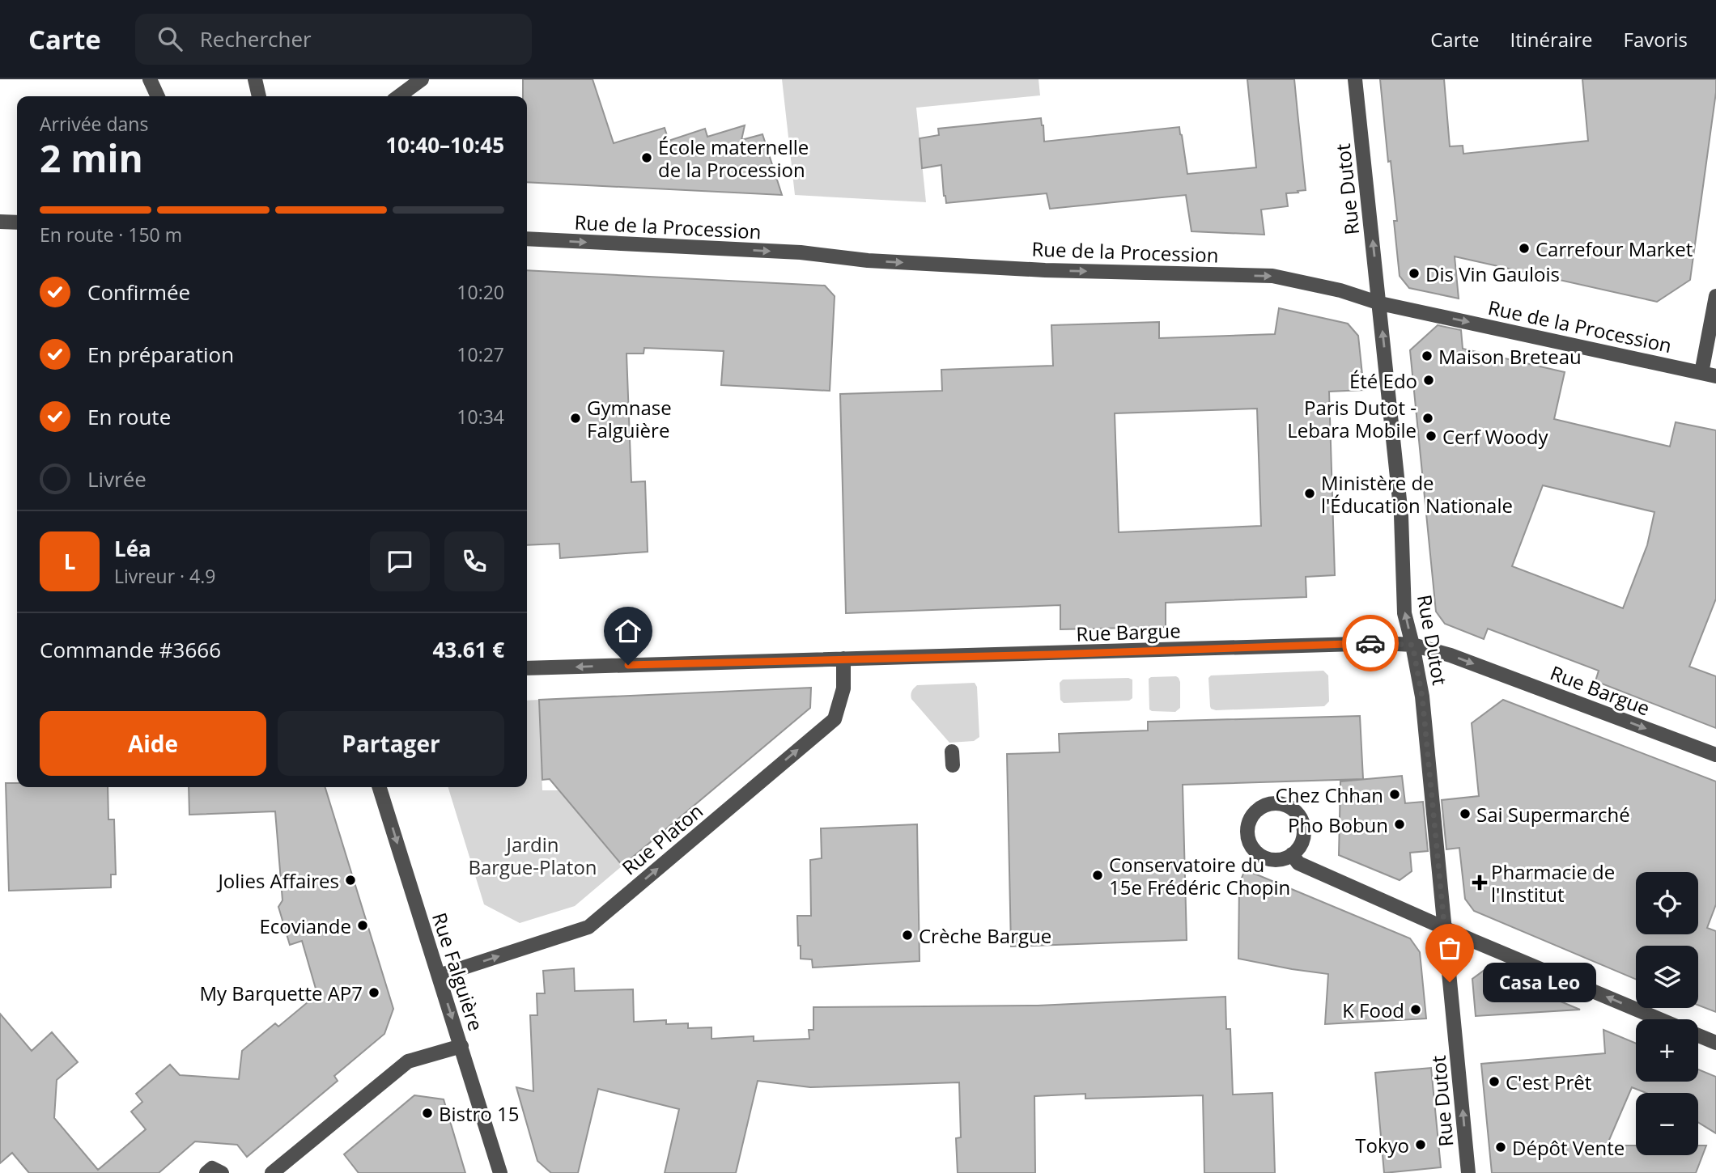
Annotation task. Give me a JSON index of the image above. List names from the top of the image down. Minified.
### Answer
{"streets":{"street":["Rue Dutot","Rue de la Procession","Rue Bargue","Rue Platon","Rue Falguière"]},"crossings":[["Rue Dutot","Rue de la Procession"],["Rue Dutot","Rue Bargue"],["Rue Bargue","Rue Platon"],["Rue Platon","Rue Falguière"]],"one_way":["Rue Dutot","Rue de la Procession","Rue Platon","Rue Falguière"],"parks":["Jardin Bargue-Platon"],"places":{"other":["École maternelle de la Procession","Carrefour Market","Dis Vin Gaulois","Maison Breteau","Été Edo","Gymnase Falguière","Paris Dutot - Lebara Mobile","Cerf Woody","Ministère de l'Éducation Nationale","Chez Chhan","Sai Supermarché","Pho Bobun","Conservatoire du 15e Frédéric Chopin","Jolies Affaires","Ecoviande","Crèche Bargue","Casa Leo","My Barquette AP7","K Food","C'est Prêt","Bistro 15","Tokyo","Dépôt Vente"],"health":["Pharmacie de l'Institut"]},"page":{"header":"Carte","search":"Rechercher","nav":["Carte","Itinéraire","Favoris"],"heading":["2 min","Arrivée dans","10:40–10:45"],"panel":["Léa","Livreur · 4.9","Commande #3666","43.61 €"],"bar":"En route · 150 m","list":[["Confirmée","10:20"],["En préparation","10:27"],["En route","10:34"],"Livrée"],"round":"L","buttons":["Aide","Partager"],"map_buttons":["+","−"],"bubble":"Casa Leo"}}
